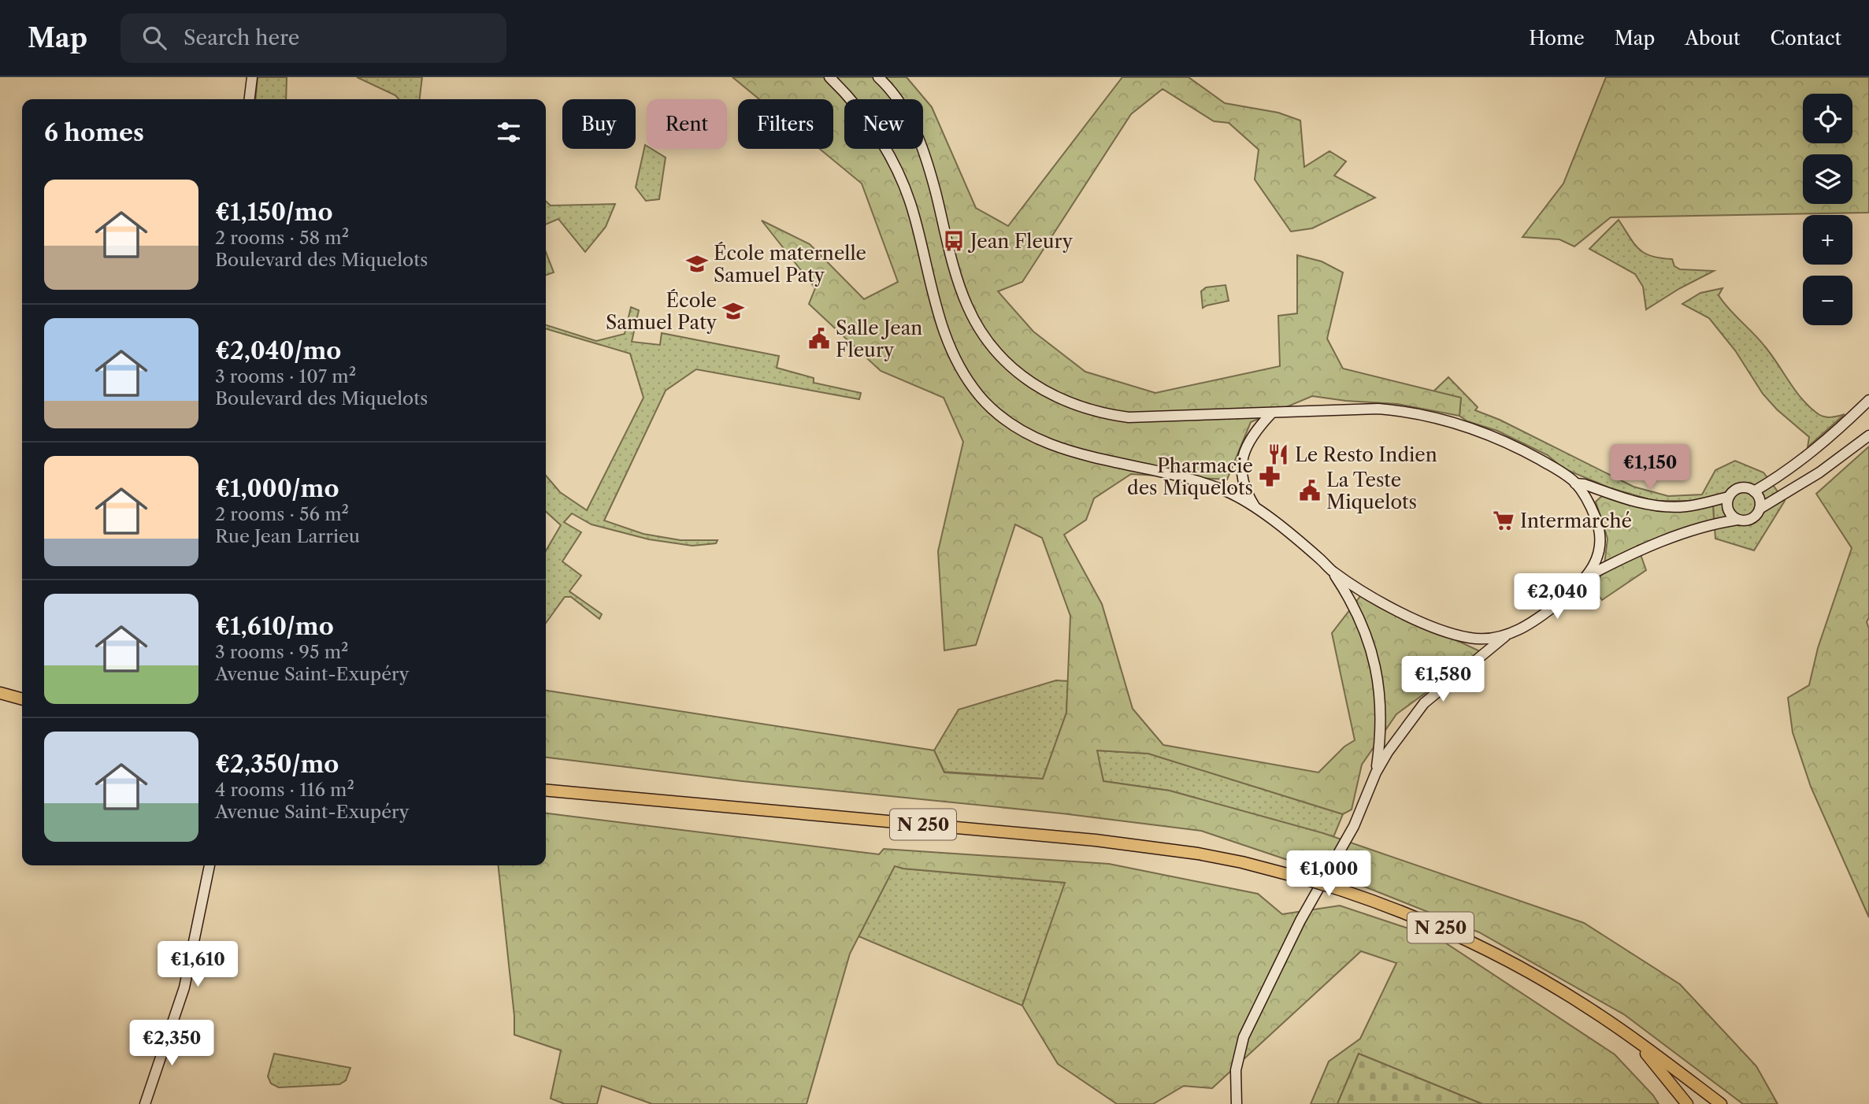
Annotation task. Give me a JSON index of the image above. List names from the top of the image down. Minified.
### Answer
{"streets":{"main road":["N 250"]},"places":{"bus stop":["Jean Fleury"],"school or university":["École maternelle Samuel Paty","École Samuel Paty"],"public building":["Salle Jean Fleury","La Teste Miquelots"],"restaurant":["Le Resto Indien"],"pharmacy":["Pharmacie des Miquelots"],"supermarket":["Intermarché"]},"page":{"header":"Map","search":"Search here","nav":["Home","Map","About","Contact"],"map_buttons":["+","−"],"chip":["Buy","Rent","Filters","New"],"heading":"6 homes","list":[{"name":"€1,150/mo","note":"2 rooms · 58 m² · Boulevard des Miquelots"},{"name":"€2,040/mo","note":"3 rooms · 107 m² · Boulevard des Miquelots"},{"name":"€1,000/mo","note":"2 rooms · 56 m² · Rue Jean Larrieu"},{"name":"€1,610/mo","note":"3 rooms · 95 m² · Avenue Saint-Exupéry"},{"name":"€2,350/mo","note":"4 rooms · 116 m² · Avenue Saint-Exupéry"}],"price":["€1,150","€2,040","€1,580","€1,000","€1,610","€2,350"]}}
